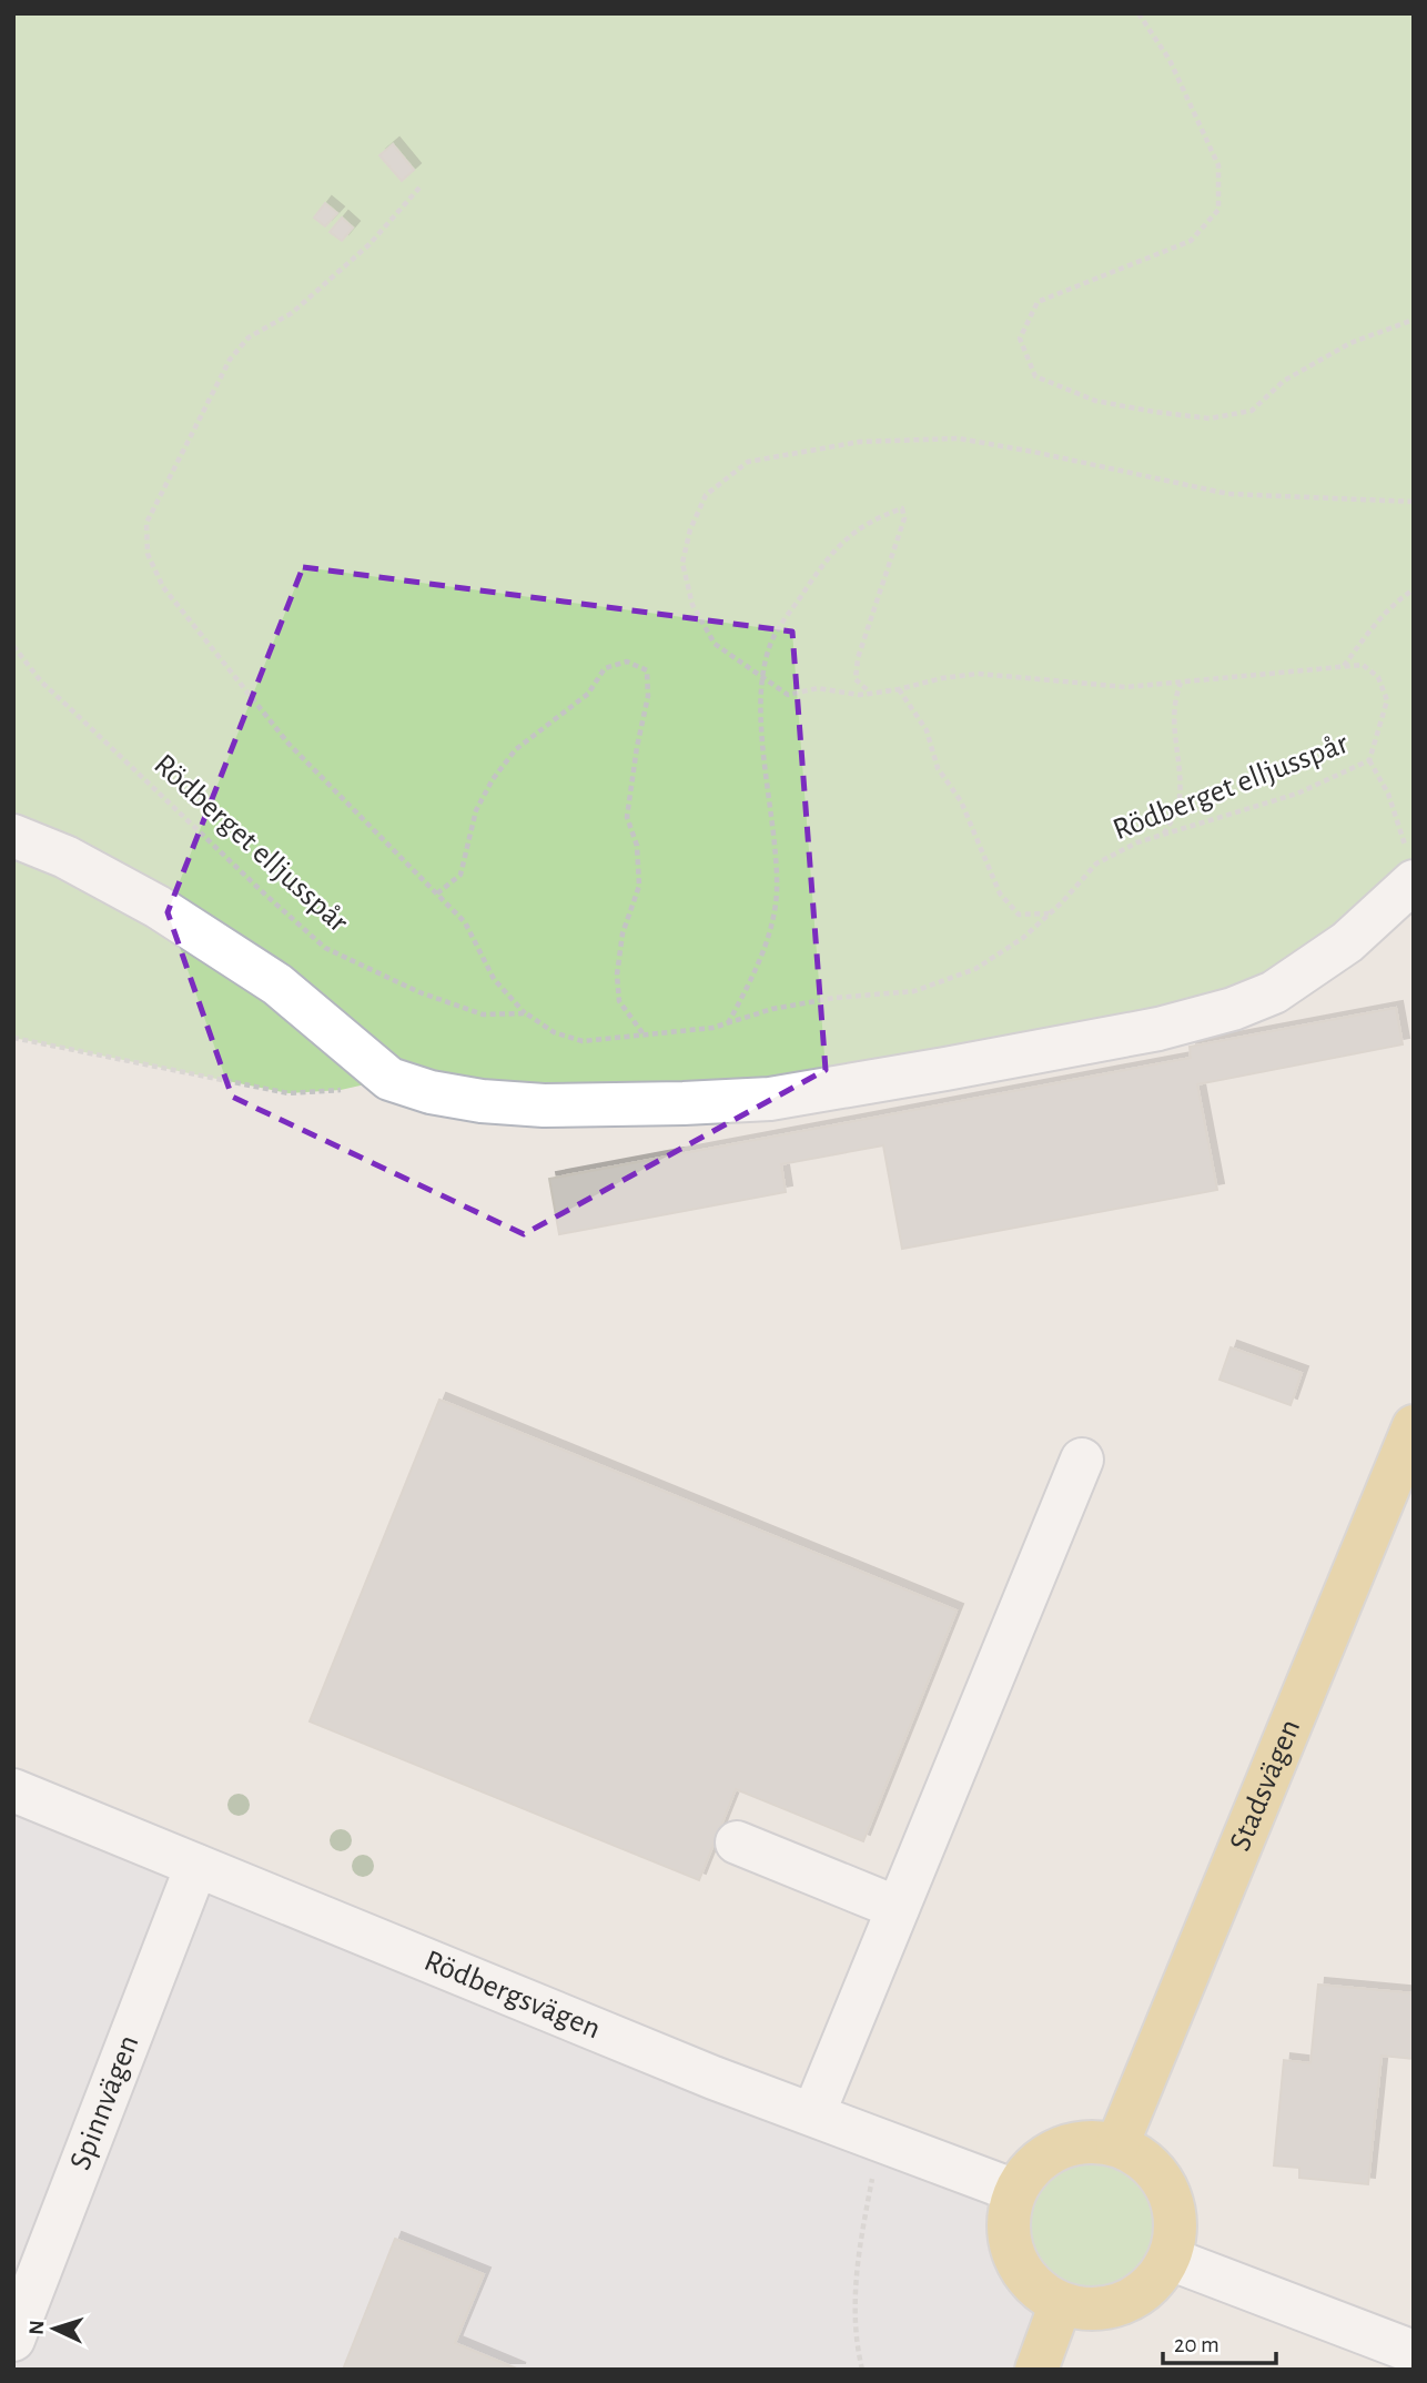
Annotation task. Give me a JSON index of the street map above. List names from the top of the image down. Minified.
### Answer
{"streets":{"main road":["Stadsvägen"],"street":["Rödbergsvägen","Spinnvägen"],"path":["Rödberget elljusspår"]},"crossings":[["Stadsvägen","Rödbergsvägen"],["Rödbergsvägen","Spinnvägen"]],"scale_bar":"20 m","north":"left"}
